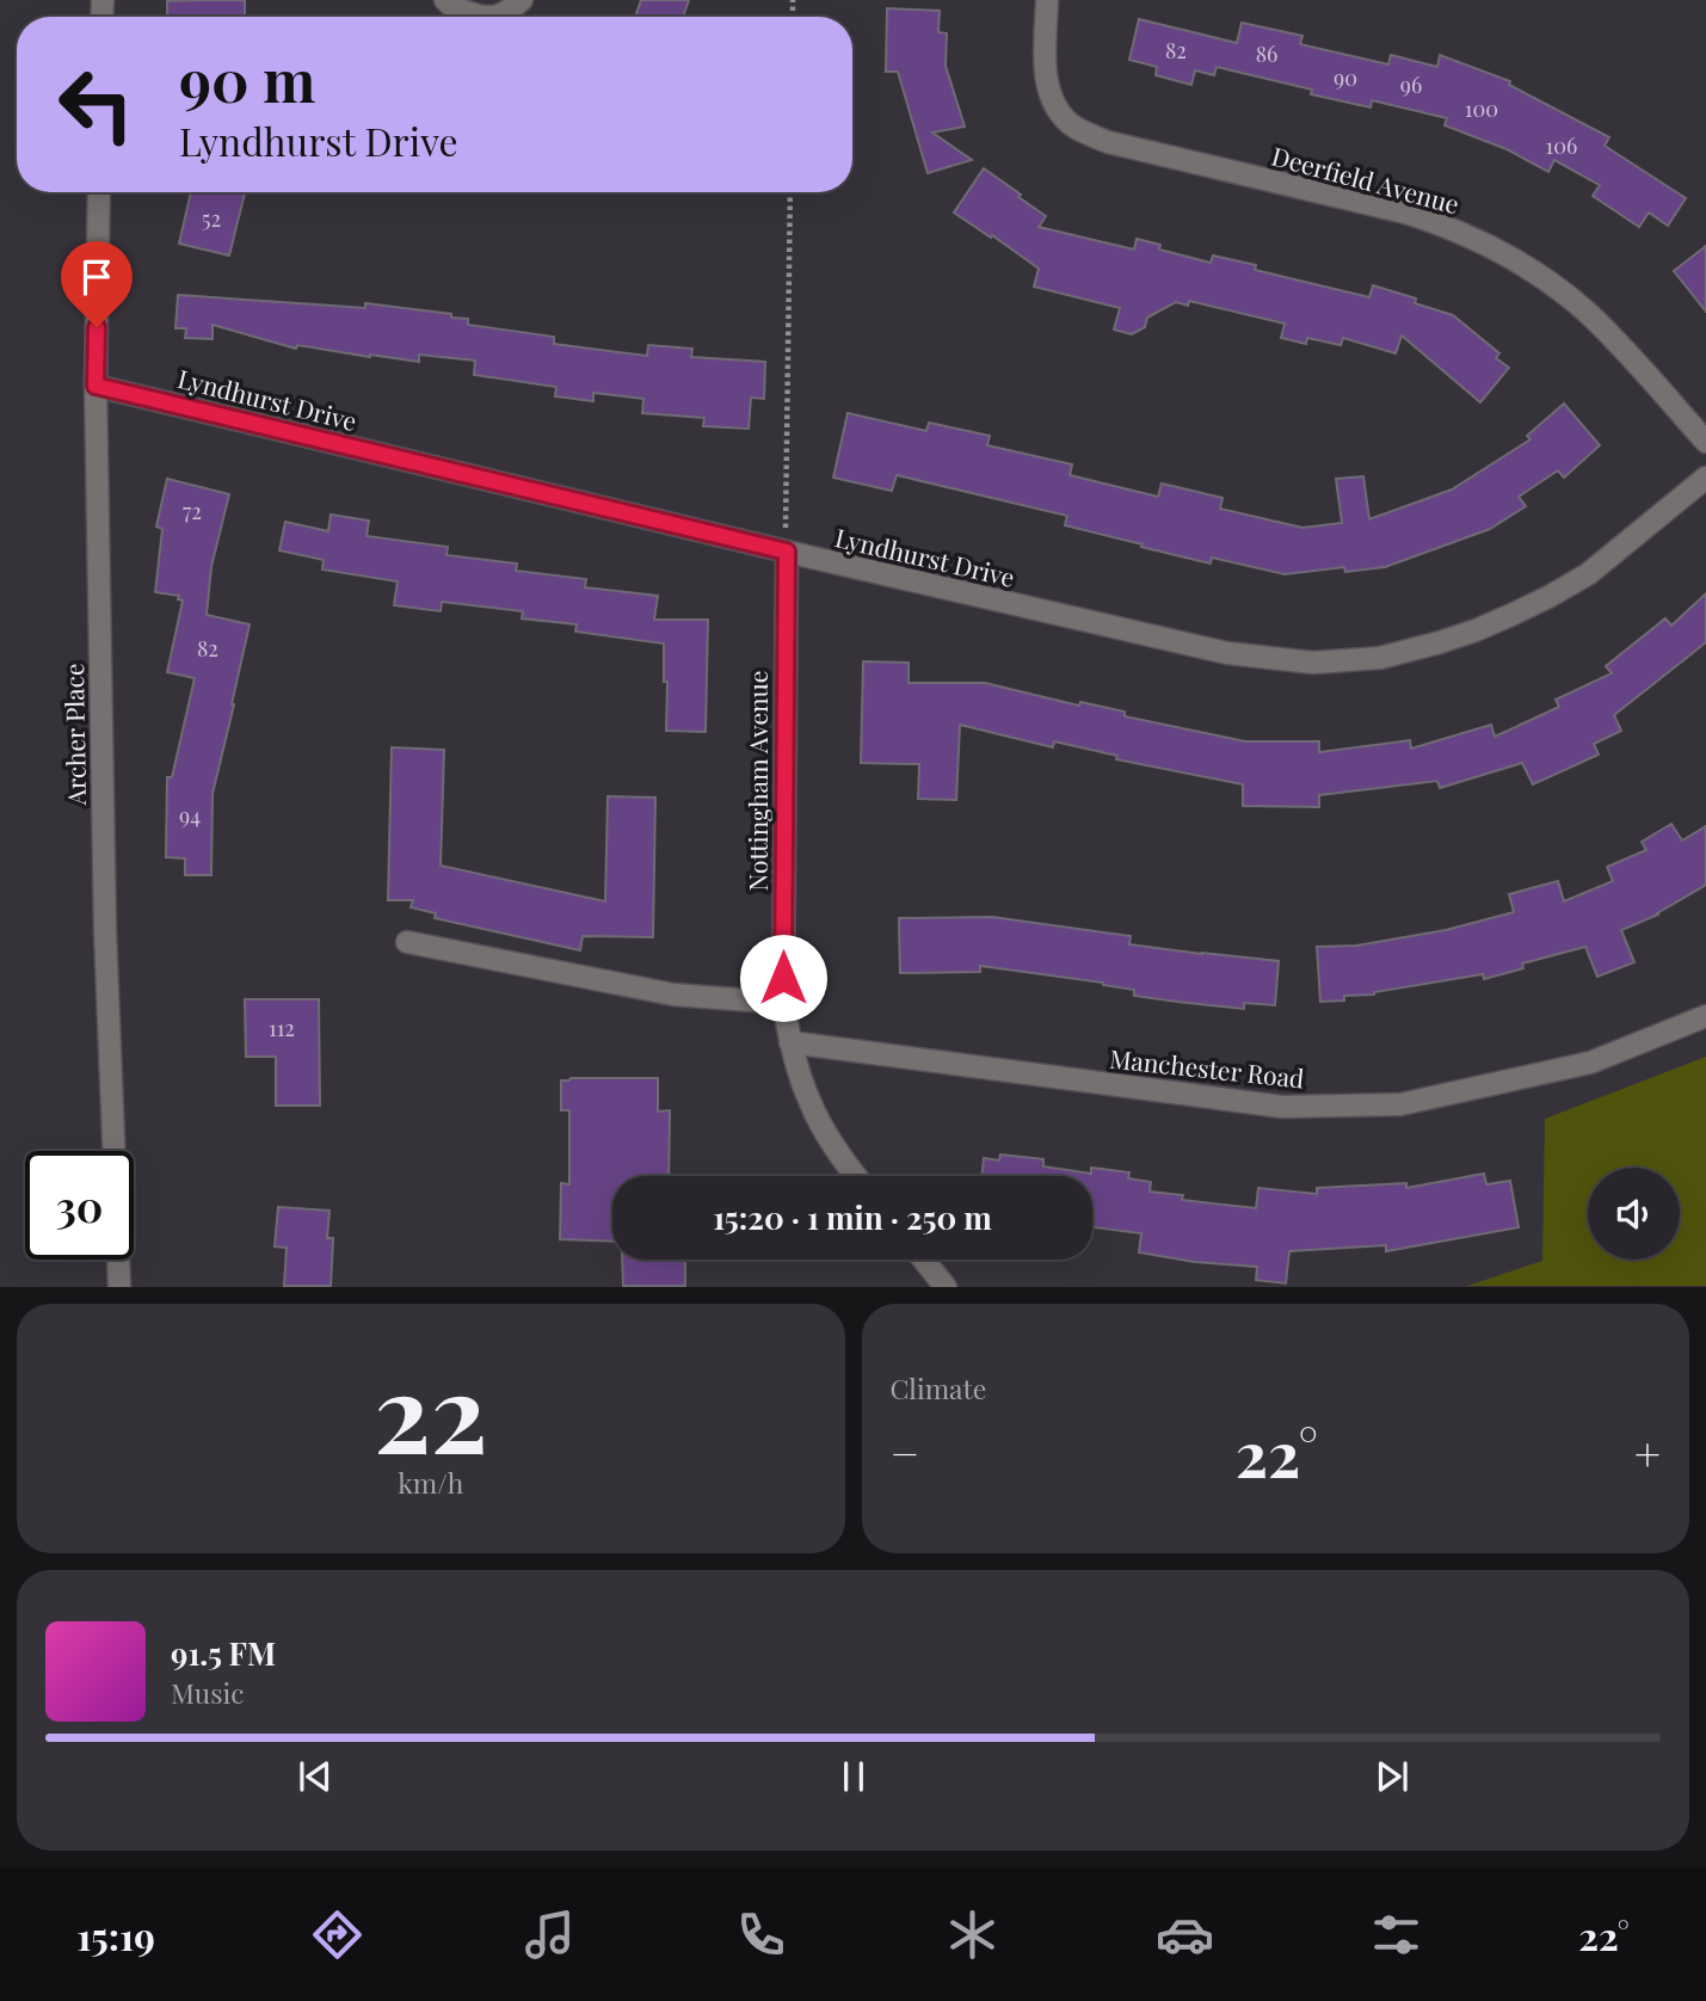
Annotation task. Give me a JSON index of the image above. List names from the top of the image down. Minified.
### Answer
{"streets":{"street":["Deerfield Avenue","Lyndhurst Drive","Archer Place","Nottingham Avenue","Manchester Road"]},"crossings":[["Lyndhurst Drive","Archer Place"],["Lyndhurst Drive","Nottingham Avenue"],["Nottingham Avenue","Manchester Road"]],"house_numbers":["82","86","90","96","100","106","52","72","82","94","112"],"page":{"turn":["90 m","Lyndhurst Drive"],"limit":"30","trip":"15:20 · 1 min · 250 m","tile":[["22","km/h"],"Climate"],"heat":["−","22°","+"],"song":["91.5 FM","Music"],"tabs":["15:19","22°"]}}
